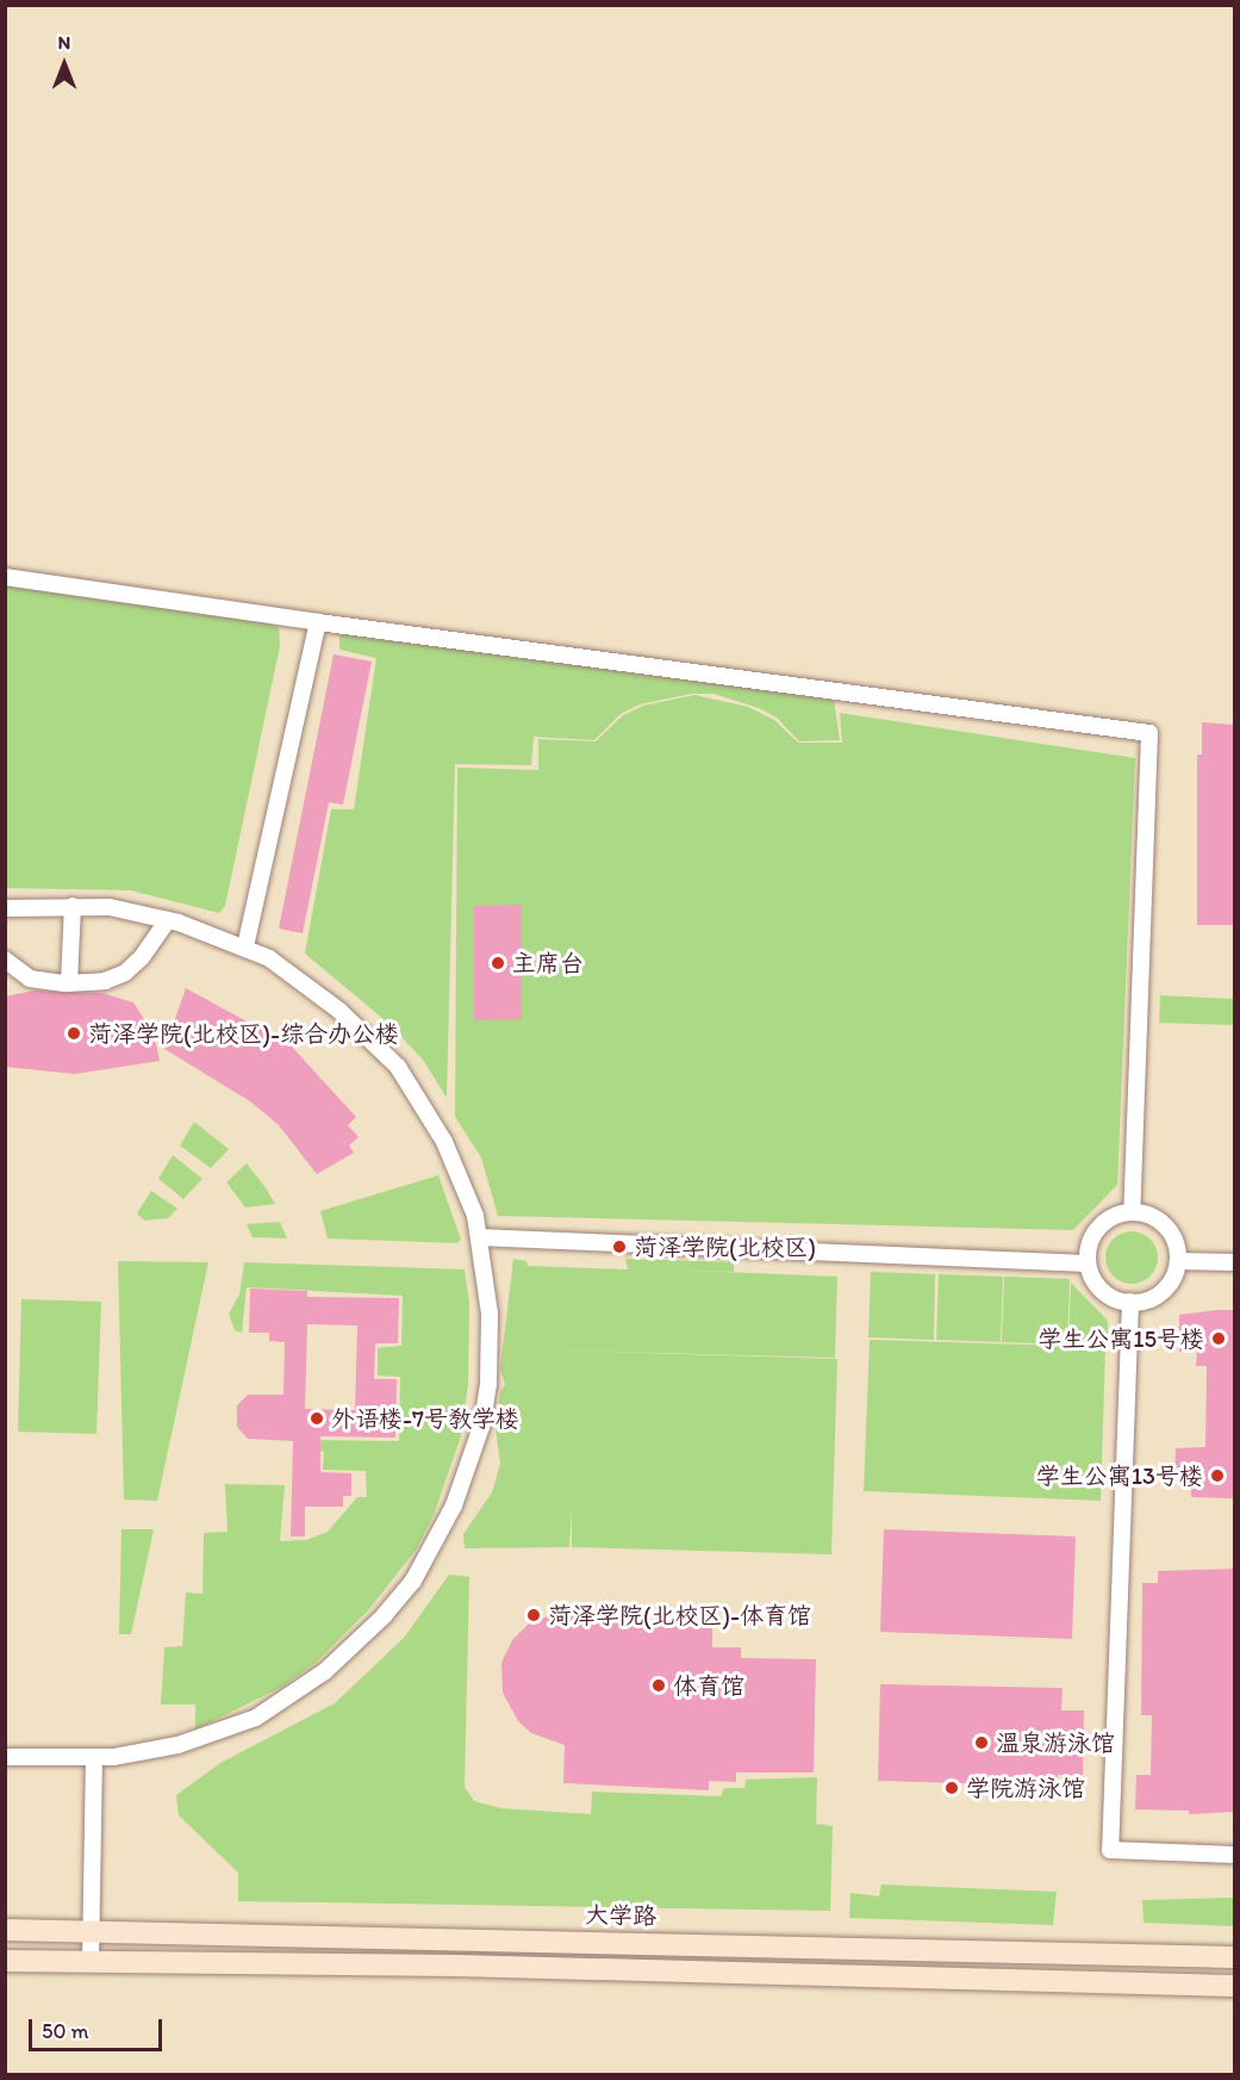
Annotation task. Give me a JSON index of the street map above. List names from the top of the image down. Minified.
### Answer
{"streets":{"main road":["大学路"]},"places":["主席台","菏泽学院(北校区)-综合办公楼","菏泽学院(北校区)","学生公寓15号楼","外语楼-7号教学楼","学生公寓13号楼","菏泽学院(北校区)-体育馆","体育馆","温泉游泳馆","学院游泳馆"],"scale_bar":"50 m","north":"top"}
